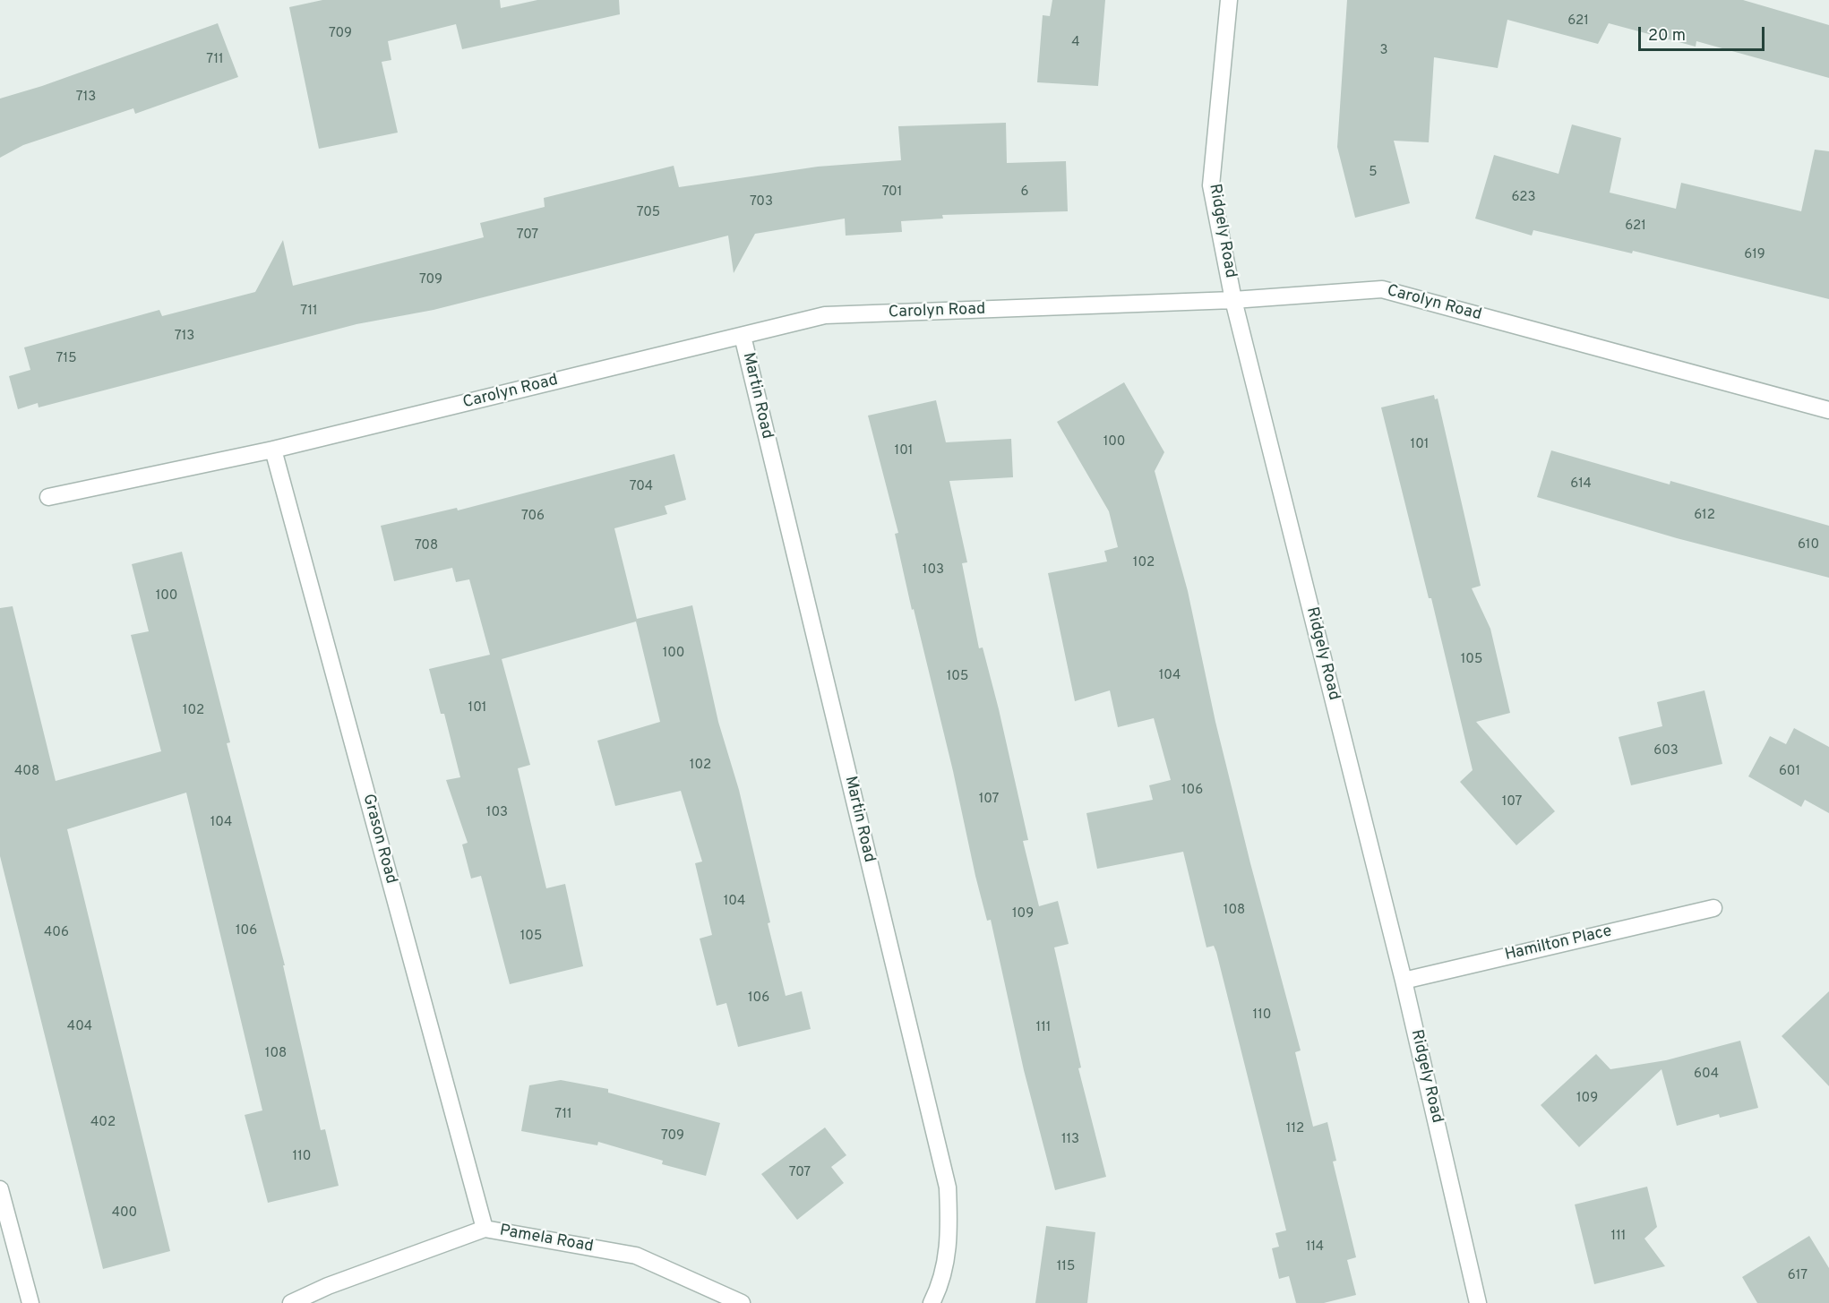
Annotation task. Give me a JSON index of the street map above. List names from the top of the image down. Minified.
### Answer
{"streets":{"street":["Ridgely Road","Carolyn Road","Martin Road","Grason Road","Hamilton Place","Pamela Road"]},"crossings":[["Ridgely Road","Carolyn Road"],["Ridgely Road","Hamilton Place"],["Carolyn Road","Martin Road"],["Carolyn Road","Grason Road"],["Grason Road","Pamela Road"]],"house_numbers":["621","709","4","3","711","713","5","701","6","623","703","705","621","707","619","709","711","713","715","100","101","101","614","704","612","706","610","708","102","103","100","100","105","104","105","101","102","603","102","408","601","106","107","107","103","104","104","108","109","106","406","105","106","110","404","111","108","604","109","711","402","112","709","113","110","707","400","111","114","115","617"],"scale_bar":"20 m"}
